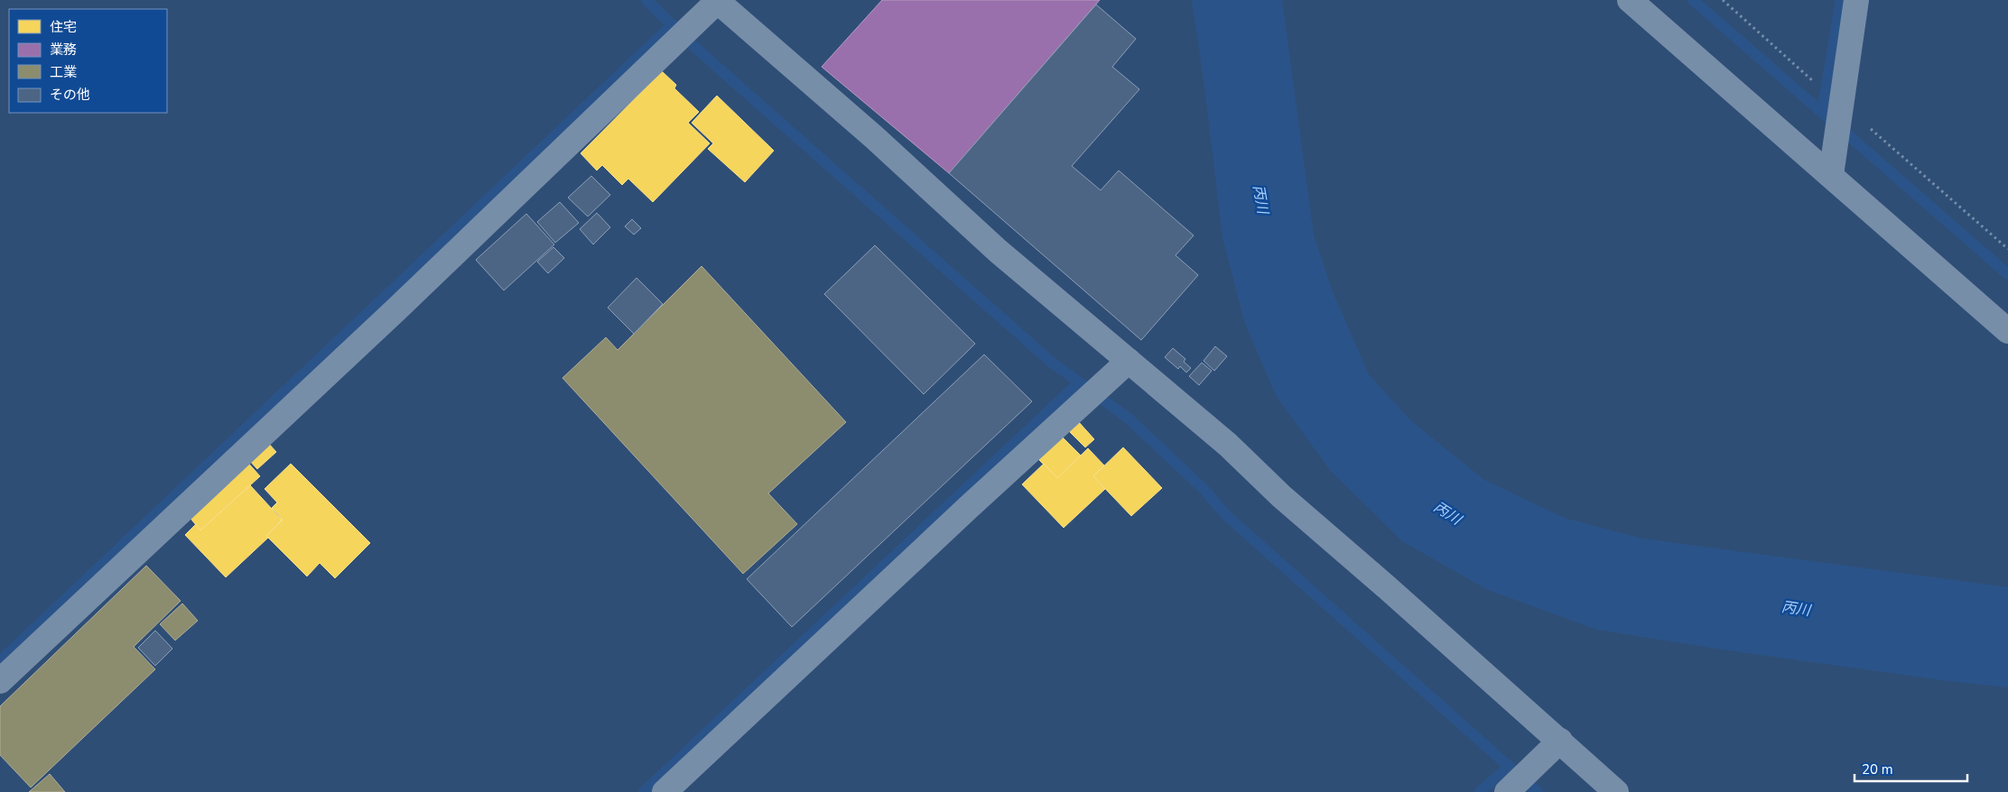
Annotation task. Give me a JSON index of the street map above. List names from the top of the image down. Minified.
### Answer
{"water":["丙川"],"legend":["住宅","業務","工業","その他"],"scale_bar":"20 m"}
